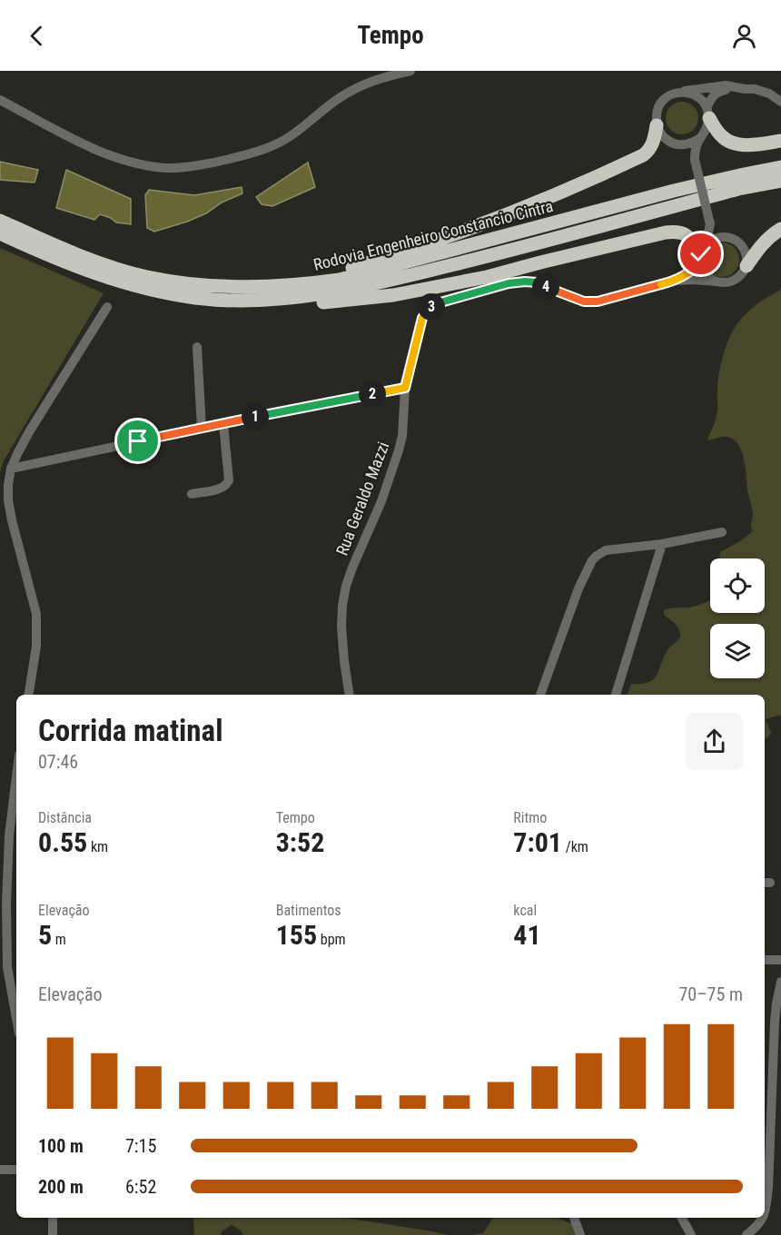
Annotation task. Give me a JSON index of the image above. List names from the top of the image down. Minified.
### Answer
{"streets":{"highway":["Rodovia Engenheiro Constancio Cintra"],"street":["Rua Geraldo Mazzi"]},"page":{"header":"Tempo","pins":["4","3","2","1"],"heading":["Corrida matinal","07:46"],"stats":[["Distância","0.55 km"],["Tempo","3:52"],["Ritmo","7:01 /km"],["Elevação","5 m"],["Batimentos","155 bpm"],["kcal","41"]],"chart":["Elevação","70–75 m"],"list":[{"name":"100 m","note":"7:15"},{"name":"200 m","note":"6:52"}]}}
